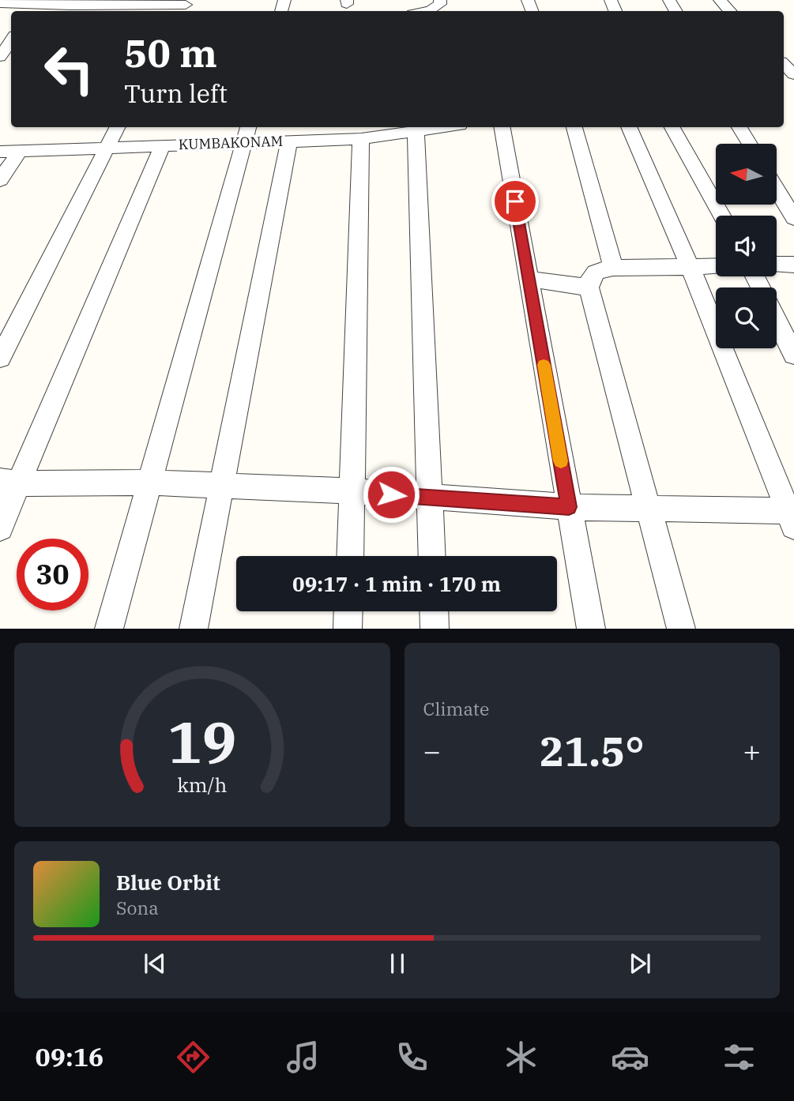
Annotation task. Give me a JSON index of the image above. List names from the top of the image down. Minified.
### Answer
{"streets":{"street":["KUMBAKONAM"]},"north":"left","page":{"turn":["50 m","Turn left"],"limit":"30","trip":"09:17 · 1 min · 170 m","tile":"Climate","heat":["−","21.5°","+"],"song":["Blue Orbit","Sona"],"tabs":"09:16","gauge":["19","km/h"]}}
